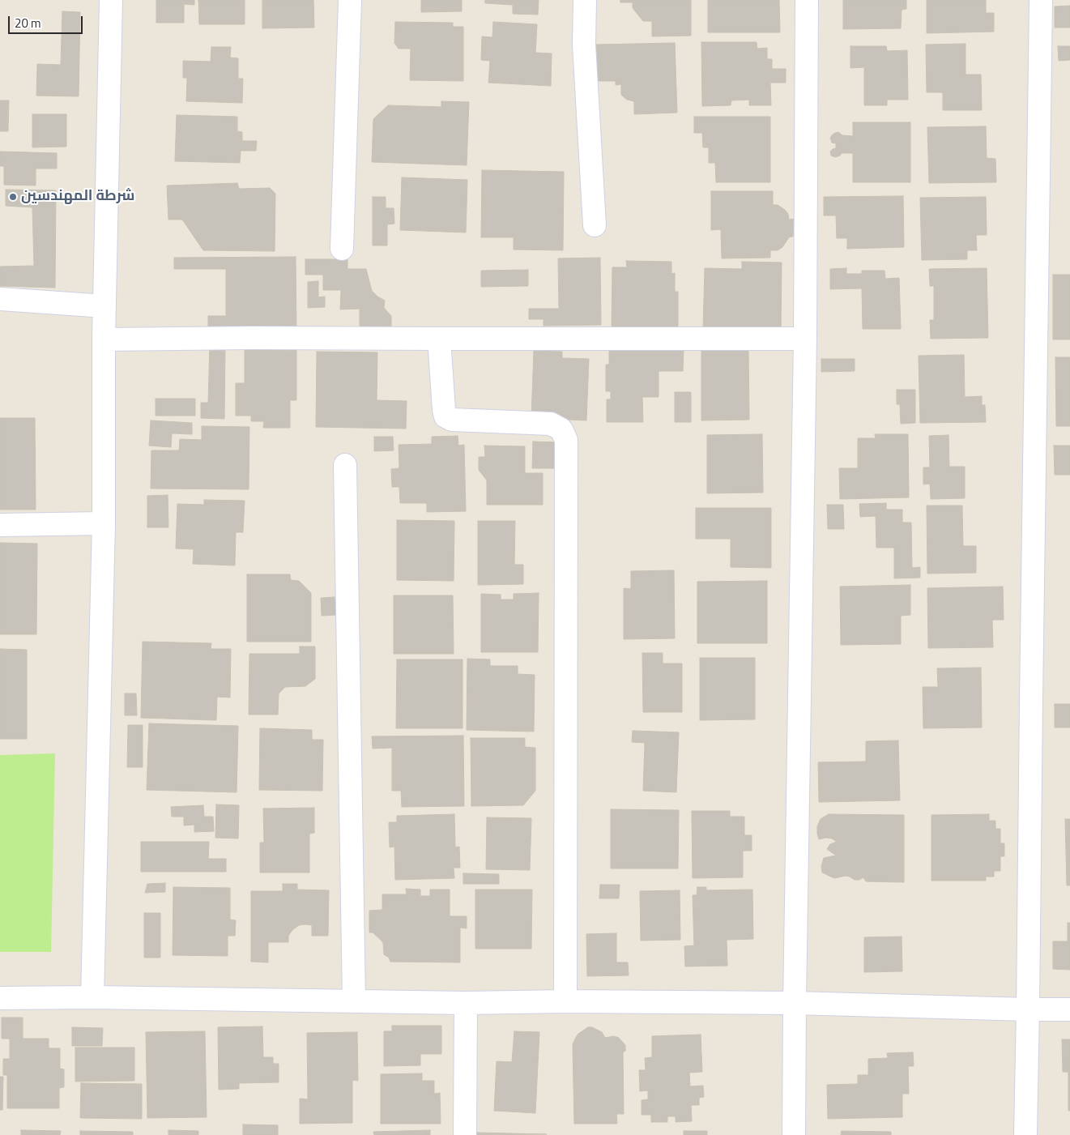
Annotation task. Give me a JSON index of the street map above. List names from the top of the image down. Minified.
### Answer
{"places":["شرطة المهندسين"],"scale_bar":"20 m"}
